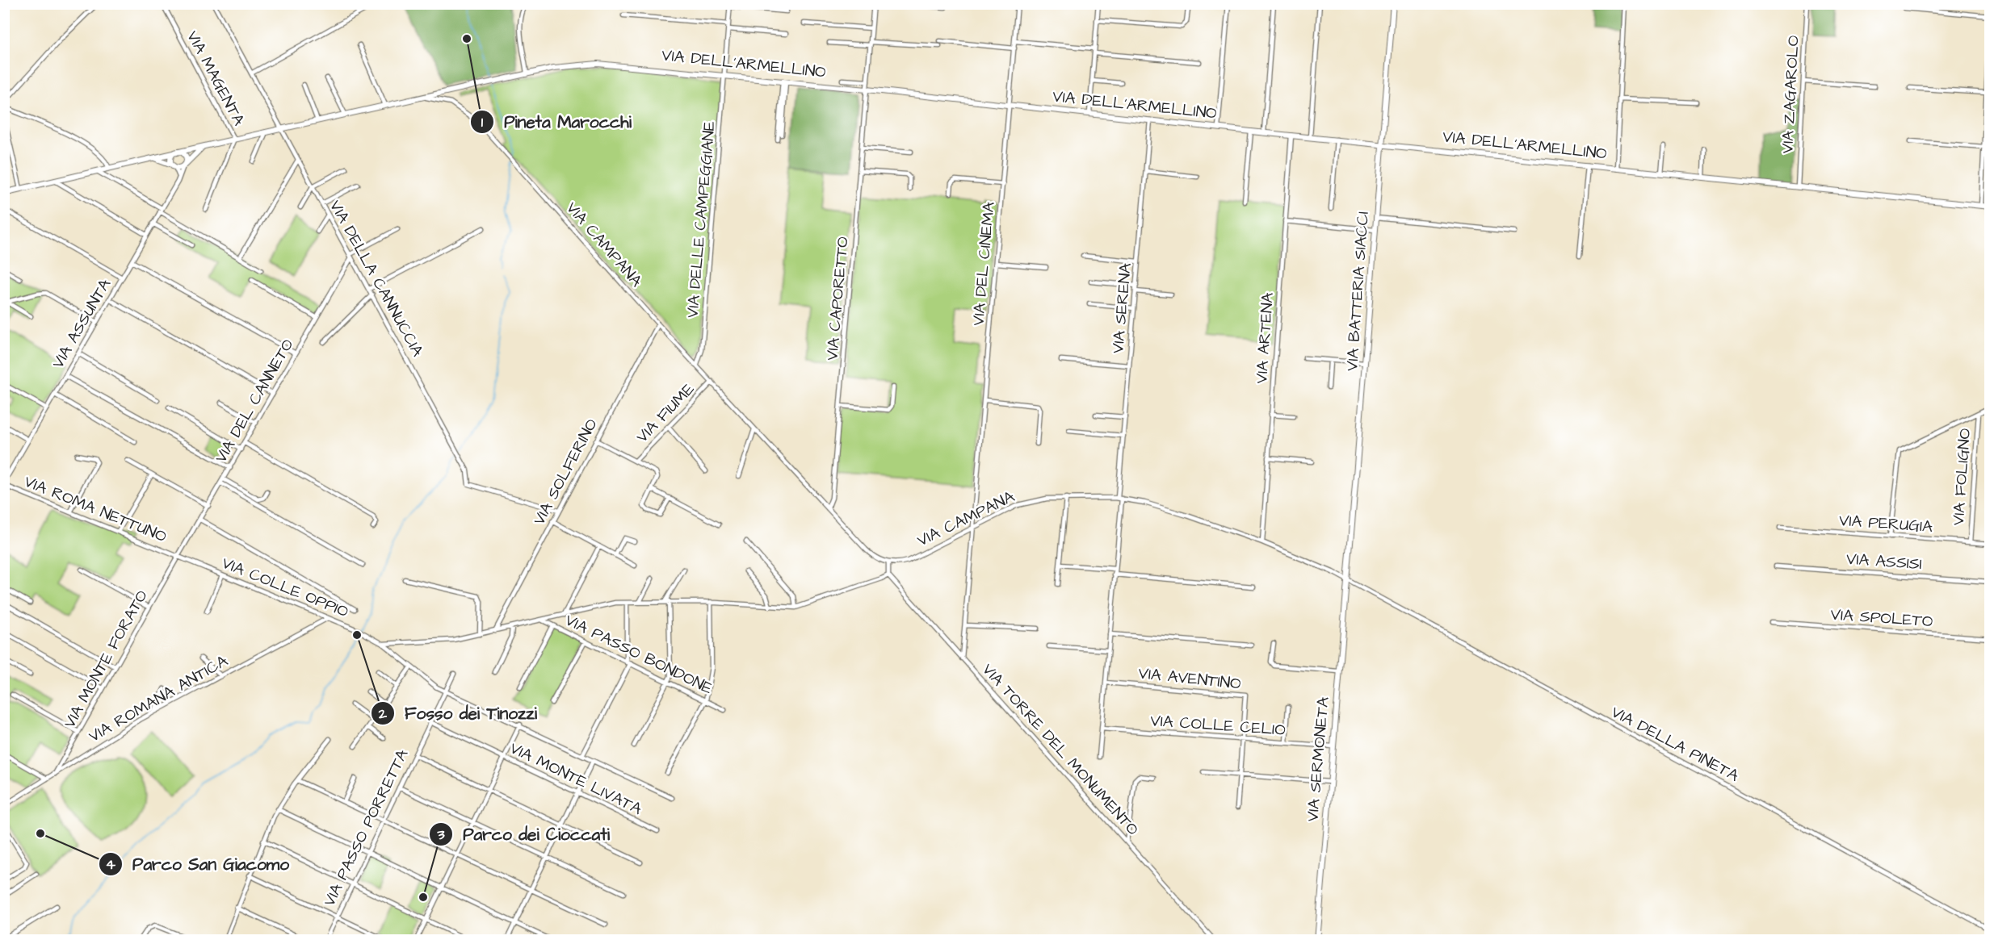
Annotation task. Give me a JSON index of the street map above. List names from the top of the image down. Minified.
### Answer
{"streets":{"street":["VIA DELL'ARMELLINO","VIA MAGENTA","VIA ZAGAROLO","VIA DELLE CAMPEGGIANE","VIA CAMPANA","VIA DEL CINEMA","VIA DELLA CANNUCCIA","VIA BATTERIA SIACCI","VIA CAPORETTO","VIA SERENA","VIA ASSUNTA","VIA ARTENA","VIA DEL CANNETO","VIA FIUME","VIA SOLFERINO","VIA FOLIGNO","VIA ROMA NETTUNO","VIA PERUGIA","VIA ASSISI","VIA COLLE OPPIO","VIA SPOLETO","VIA PASSO BONDONE","VIA MONTE FORATO","VIA AVENTINO","VIA ROMANA ANTICA","VIA COLLE CELIO","VIA DELLA PINETA","VIA TORRE DEL MONUMENTO","VIA SERMONETA","VIA MONTE LIVATA","VIA PASSO PORRETTA"]},"crossings":[["VIA DELL'ARMELLINO","VIA MAGENTA"],["VIA DELL'ARMELLINO","VIA ZAGAROLO"],["VIA DELL'ARMELLINO","VIA DELLE CAMPEGGIANE"],["VIA DELL'ARMELLINO","VIA CAMPANA"],["VIA DELL'ARMELLINO","VIA DEL CINEMA"],["VIA DELL'ARMELLINO","VIA DELLA CANNUCCIA"],["VIA DELL'ARMELLINO","VIA BATTERIA SIACCI"],["VIA DELL'ARMELLINO","VIA CAPORETTO"],["VIA DELL'ARMELLINO","VIA SERENA"],["VIA DELL'ARMELLINO","VIA ARTENA"],["VIA DELLE CAMPEGGIANE","VIA CAMPANA"],["VIA CAMPANA","VIA DEL CINEMA"],["VIA CAMPANA","VIA BATTERIA SIACCI"],["VIA CAMPANA","VIA CAPORETTO"],["VIA CAMPANA","VIA SERENA"],["VIA CAMPANA","VIA ARTENA"],["VIA CAMPANA","VIA FIUME"],["VIA CAMPANA","VIA SOLFERINO"],["VIA CAMPANA","VIA DELLA PINETA"],["VIA CAMPANA","VIA SERMONETA"],["VIA DEL CINEMA","VIA TORRE DEL MONUMENTO"],["VIA DELLA CANNUCCIA","VIA DEL CANNETO"],["VIA DELLA CANNUCCIA","VIA SOLFERINO"],["VIA BATTERIA SIACCI","VIA DELLA PINETA"],["VIA BATTERIA SIACCI","VIA SERMONETA"],["VIA SERENA","VIA AVENTINO"],["VIA SERENA","VIA COLLE CELIO"],["VIA ASSUNTA","VIA ROMA NETTUNO"],["VIA DEL CANNETO","VIA ROMA NETTUNO"],["VIA DEL CANNETO","VIA COLLE OPPIO"],["VIA DEL CANNETO","VIA MONTE FORATO"],["VIA FOLIGNO","VIA PERUGIA"],["VIA ROMA NETTUNO","VIA COLLE OPPIO"],["VIA ROMA NETTUNO","VIA MONTE FORATO"],["VIA COLLE OPPIO","VIA MONTE FORATO"],["VIA COLLE OPPIO","VIA ROMANA ANTICA"],["VIA COLLE OPPIO","VIA PASSO PORRETTA"],["VIA MONTE FORATO","VIA ROMANA ANTICA"],["VIA AVENTINO","VIA COLLE CELIO"],["VIA COLLE CELIO","VIA SERMONETA"],["VIA DELLA PINETA","VIA SERMONETA"],["VIA MONTE LIVATA","VIA PASSO PORRETTA"]],"places":["Pineta Marocchi","Fosso dei Tinozzi","Parco San Giacomo","Parco dei Cioccati"]}
